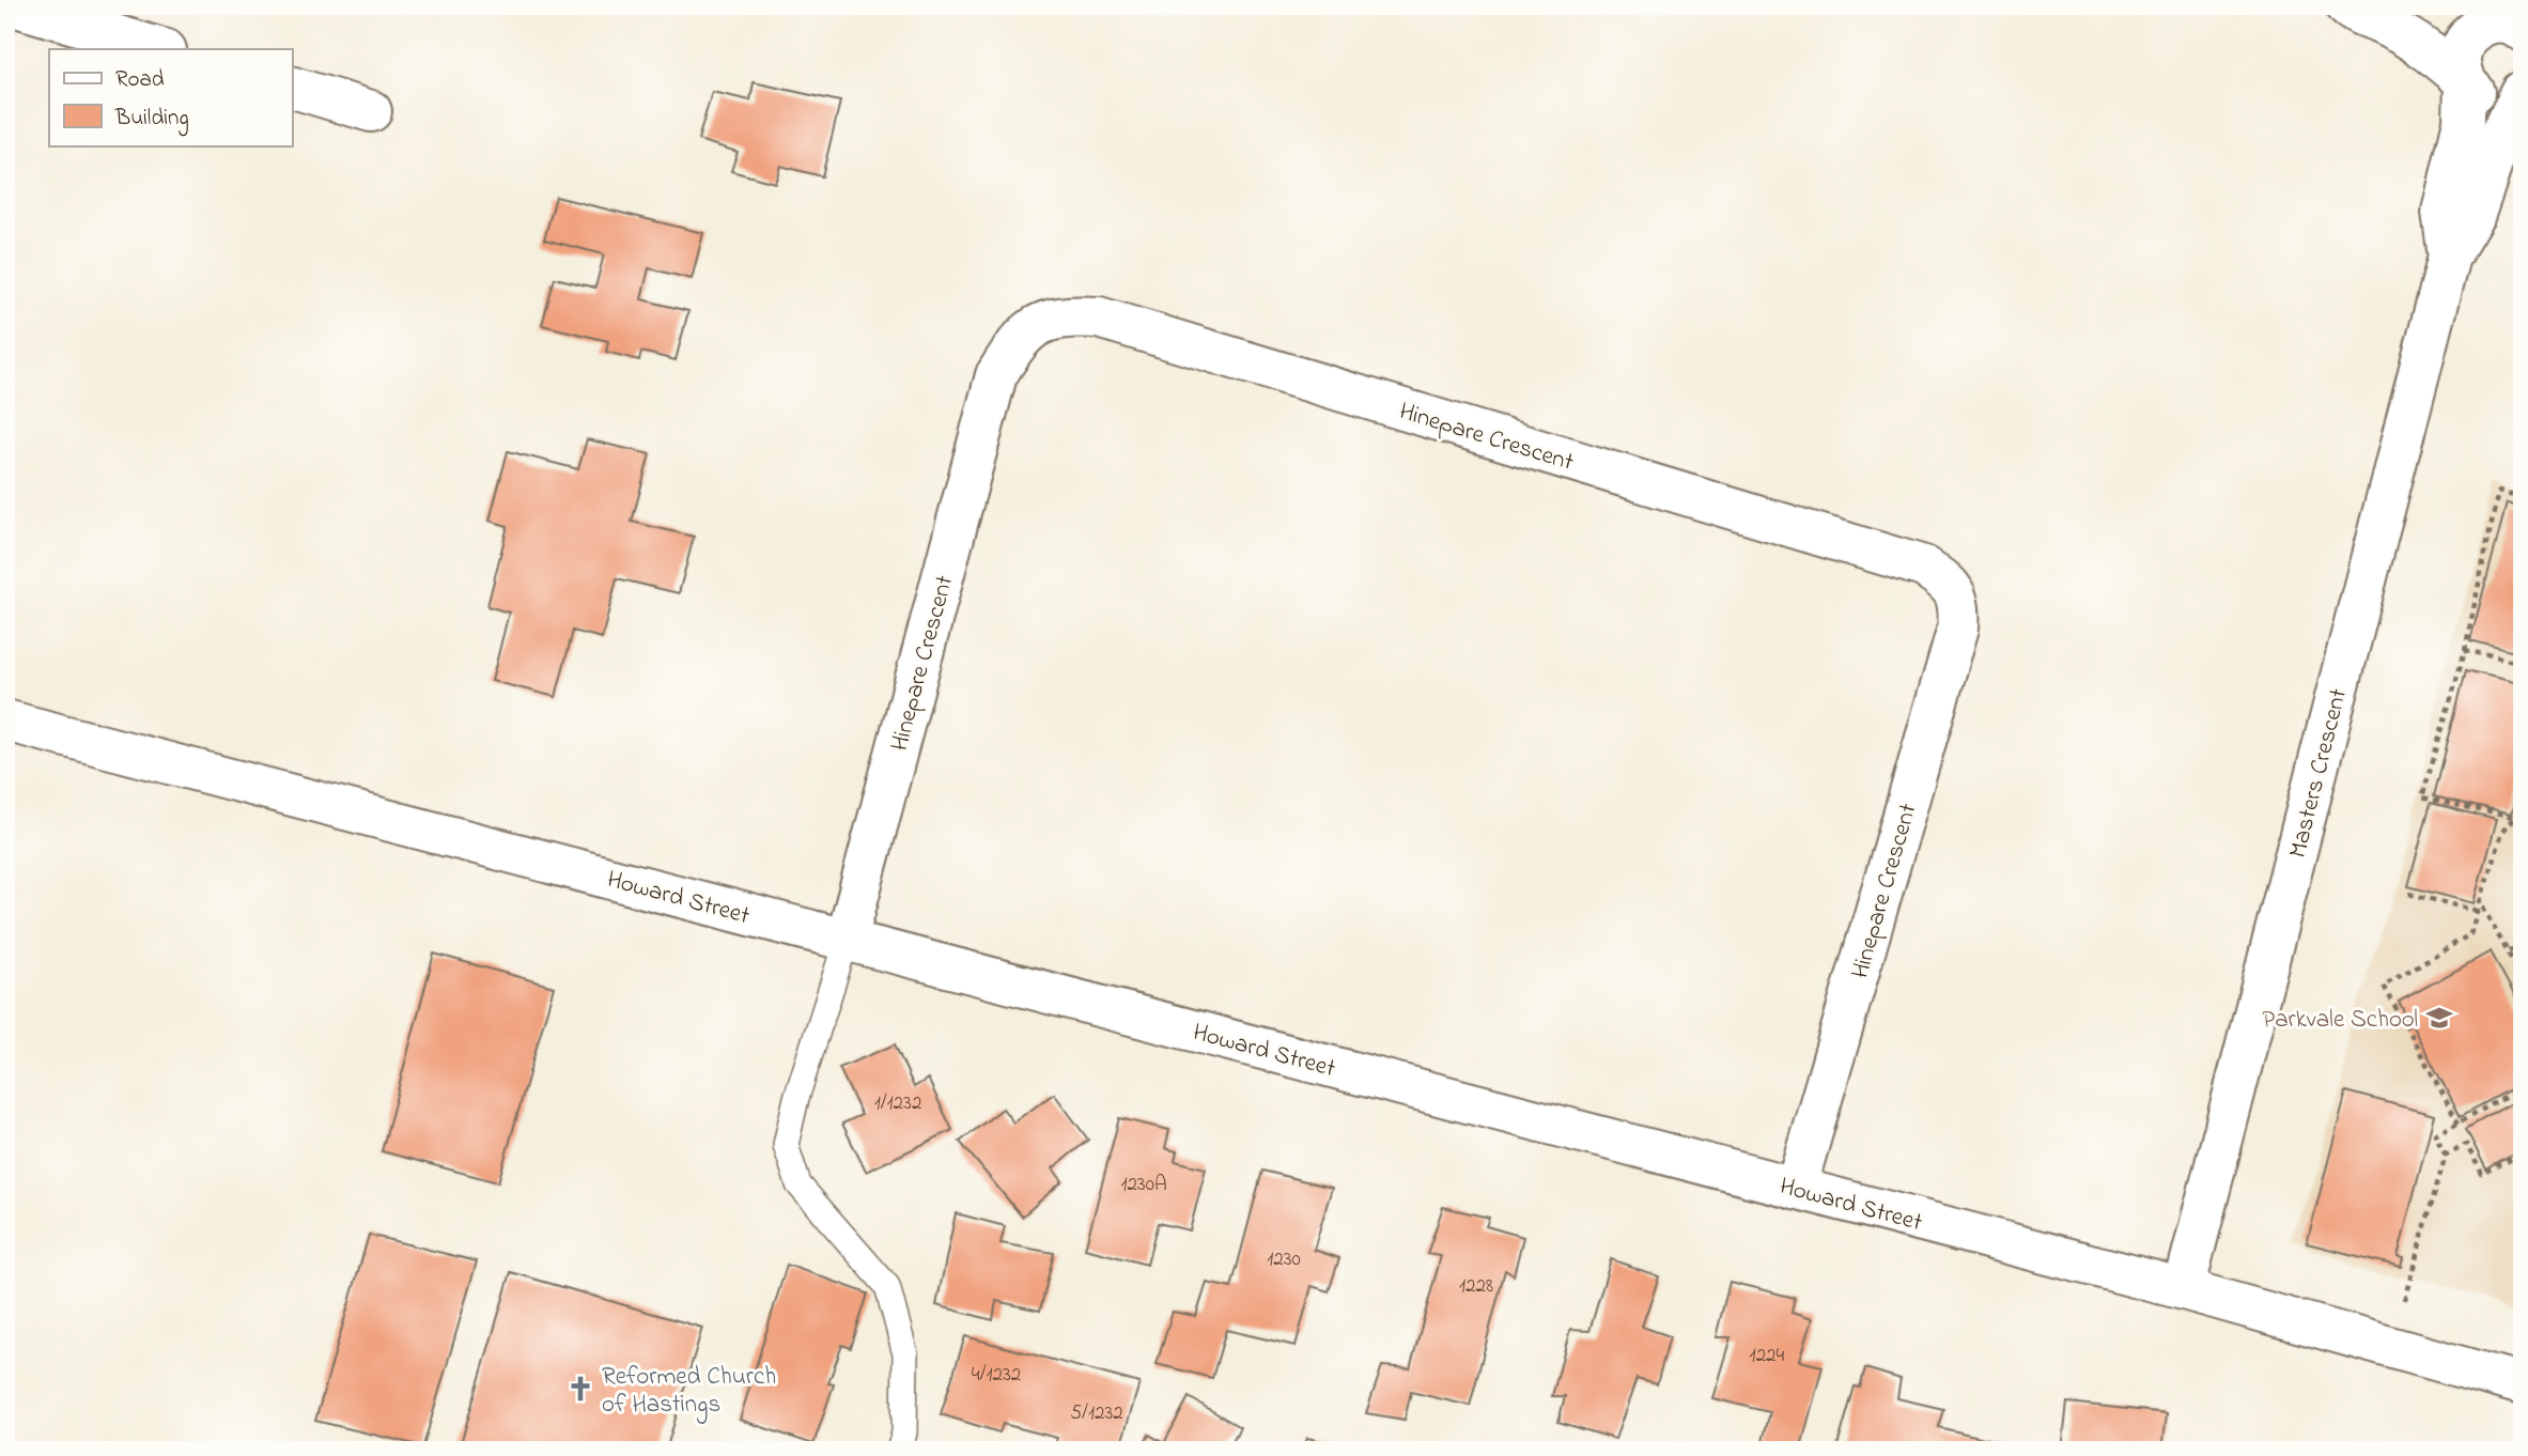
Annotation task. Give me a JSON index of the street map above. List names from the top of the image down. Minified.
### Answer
{"streets":{"street":["Hinepare Crescent","Masters Crescent","Howard Street"]},"crossings":[["Hinepare Crescent","Howard Street"],["Masters Crescent","Howard Street"]],"places":{"school or university":["Parkvale School"],"church":["Reformed Church of Hastings"]},"house_numbers":["1/1232","1230A","1230","1228","1224","4/1232","5/1232"],"legend":["Road","Building"]}
